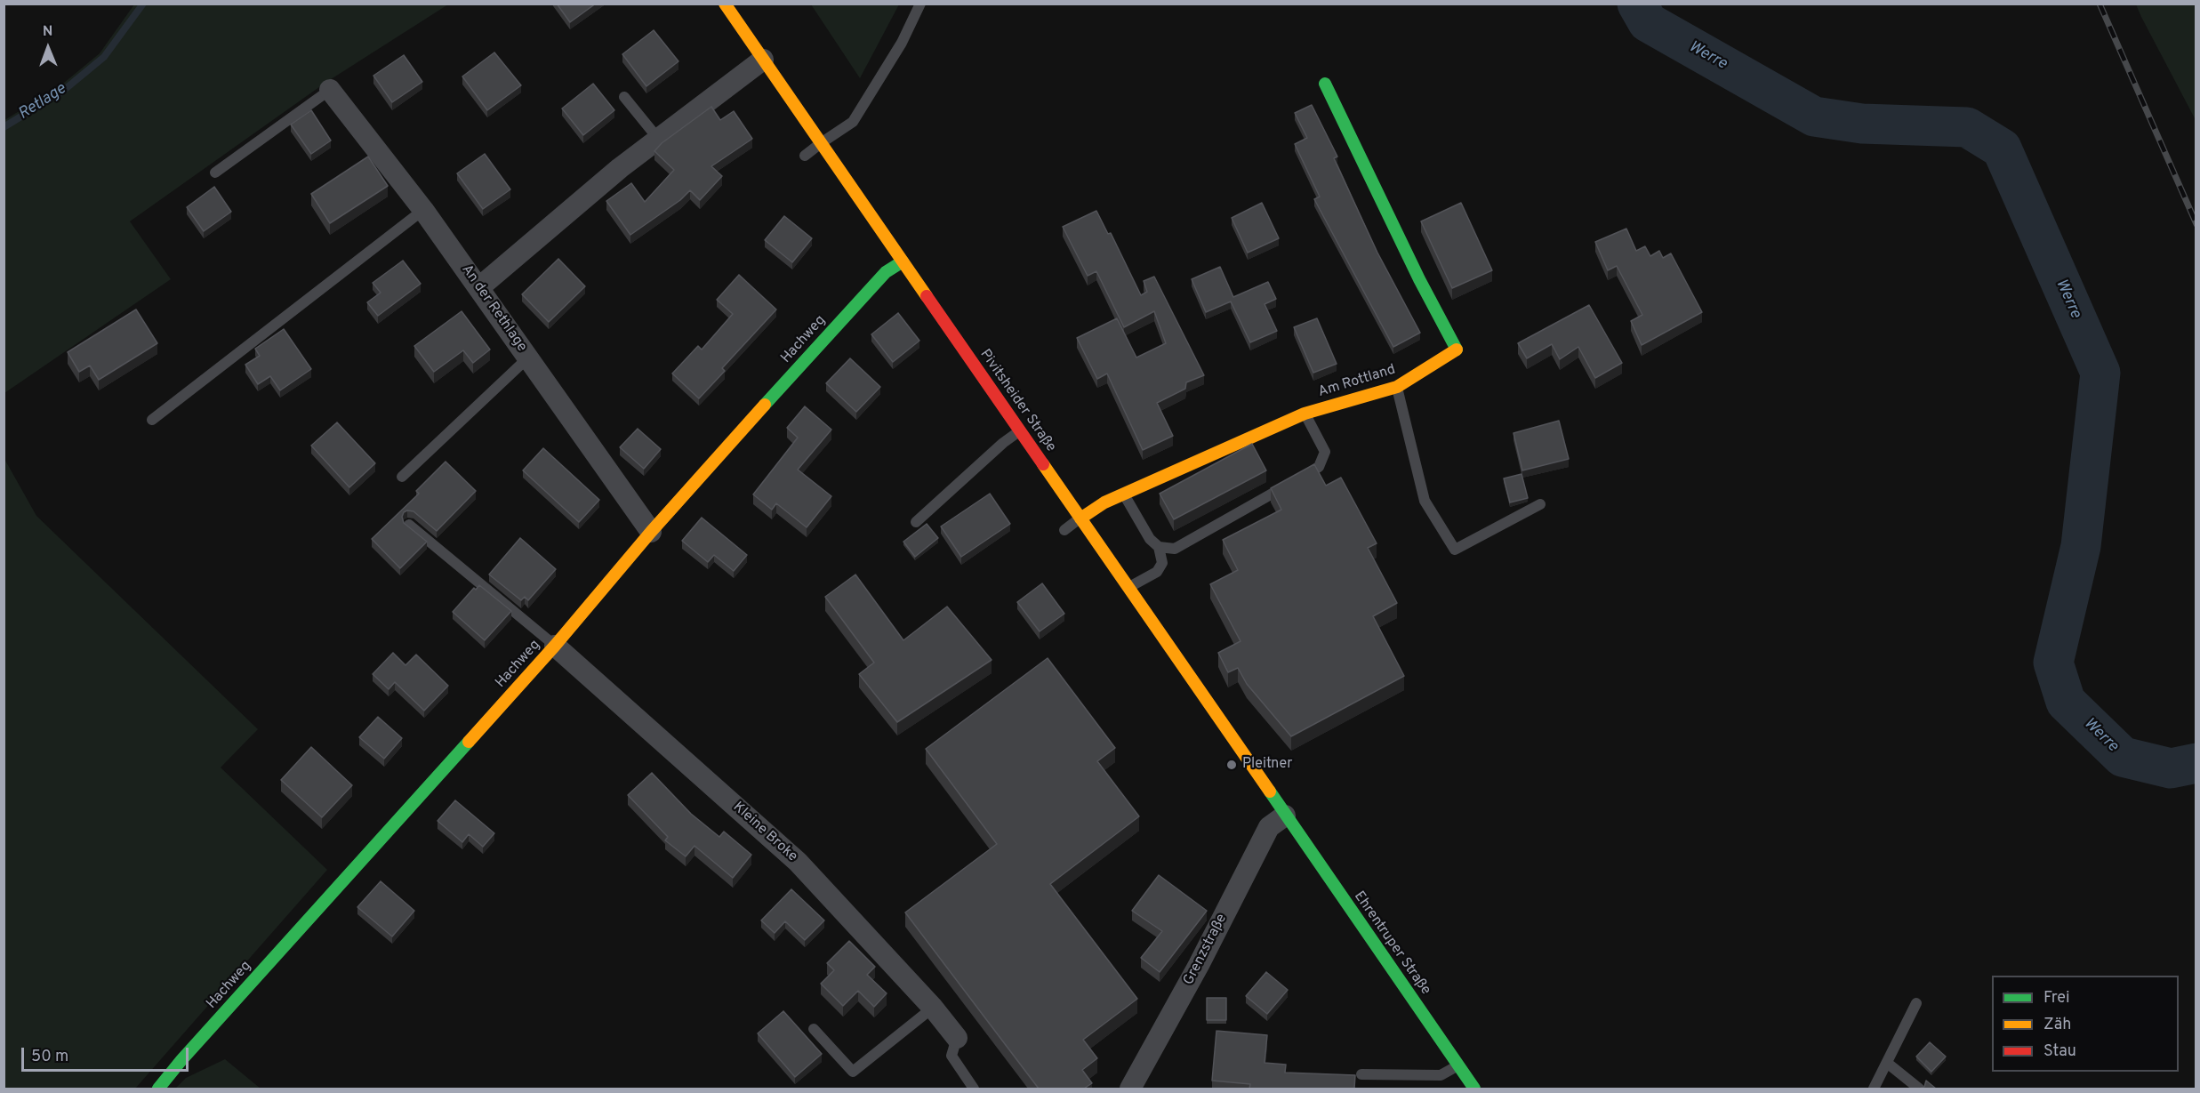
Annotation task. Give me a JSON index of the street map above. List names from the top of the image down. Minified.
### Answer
{"streets":{"street":["An der Rethlage","Hachweg","Am Rottland","Pivitsheider Straße","Kleine Broke","Ehrentruper Straße","Grenzstraße"]},"crossings":[["An der Rethlage","Hachweg"],["Hachweg","Pivitsheider Straße"],["Hachweg","Kleine Broke"],["Am Rottland","Pivitsheider Straße"],["Pivitsheider Straße","Ehrentruper Straße"],["Pivitsheider Straße","Grenzstraße"],["Ehrentruper Straße","Grenzstraße"]],"water":["Werre","Retlage"],"places":["Pleitner"],"legend":["Frei","Zäh","Stau"],"scale_bar":"50 m","north":"top"}
